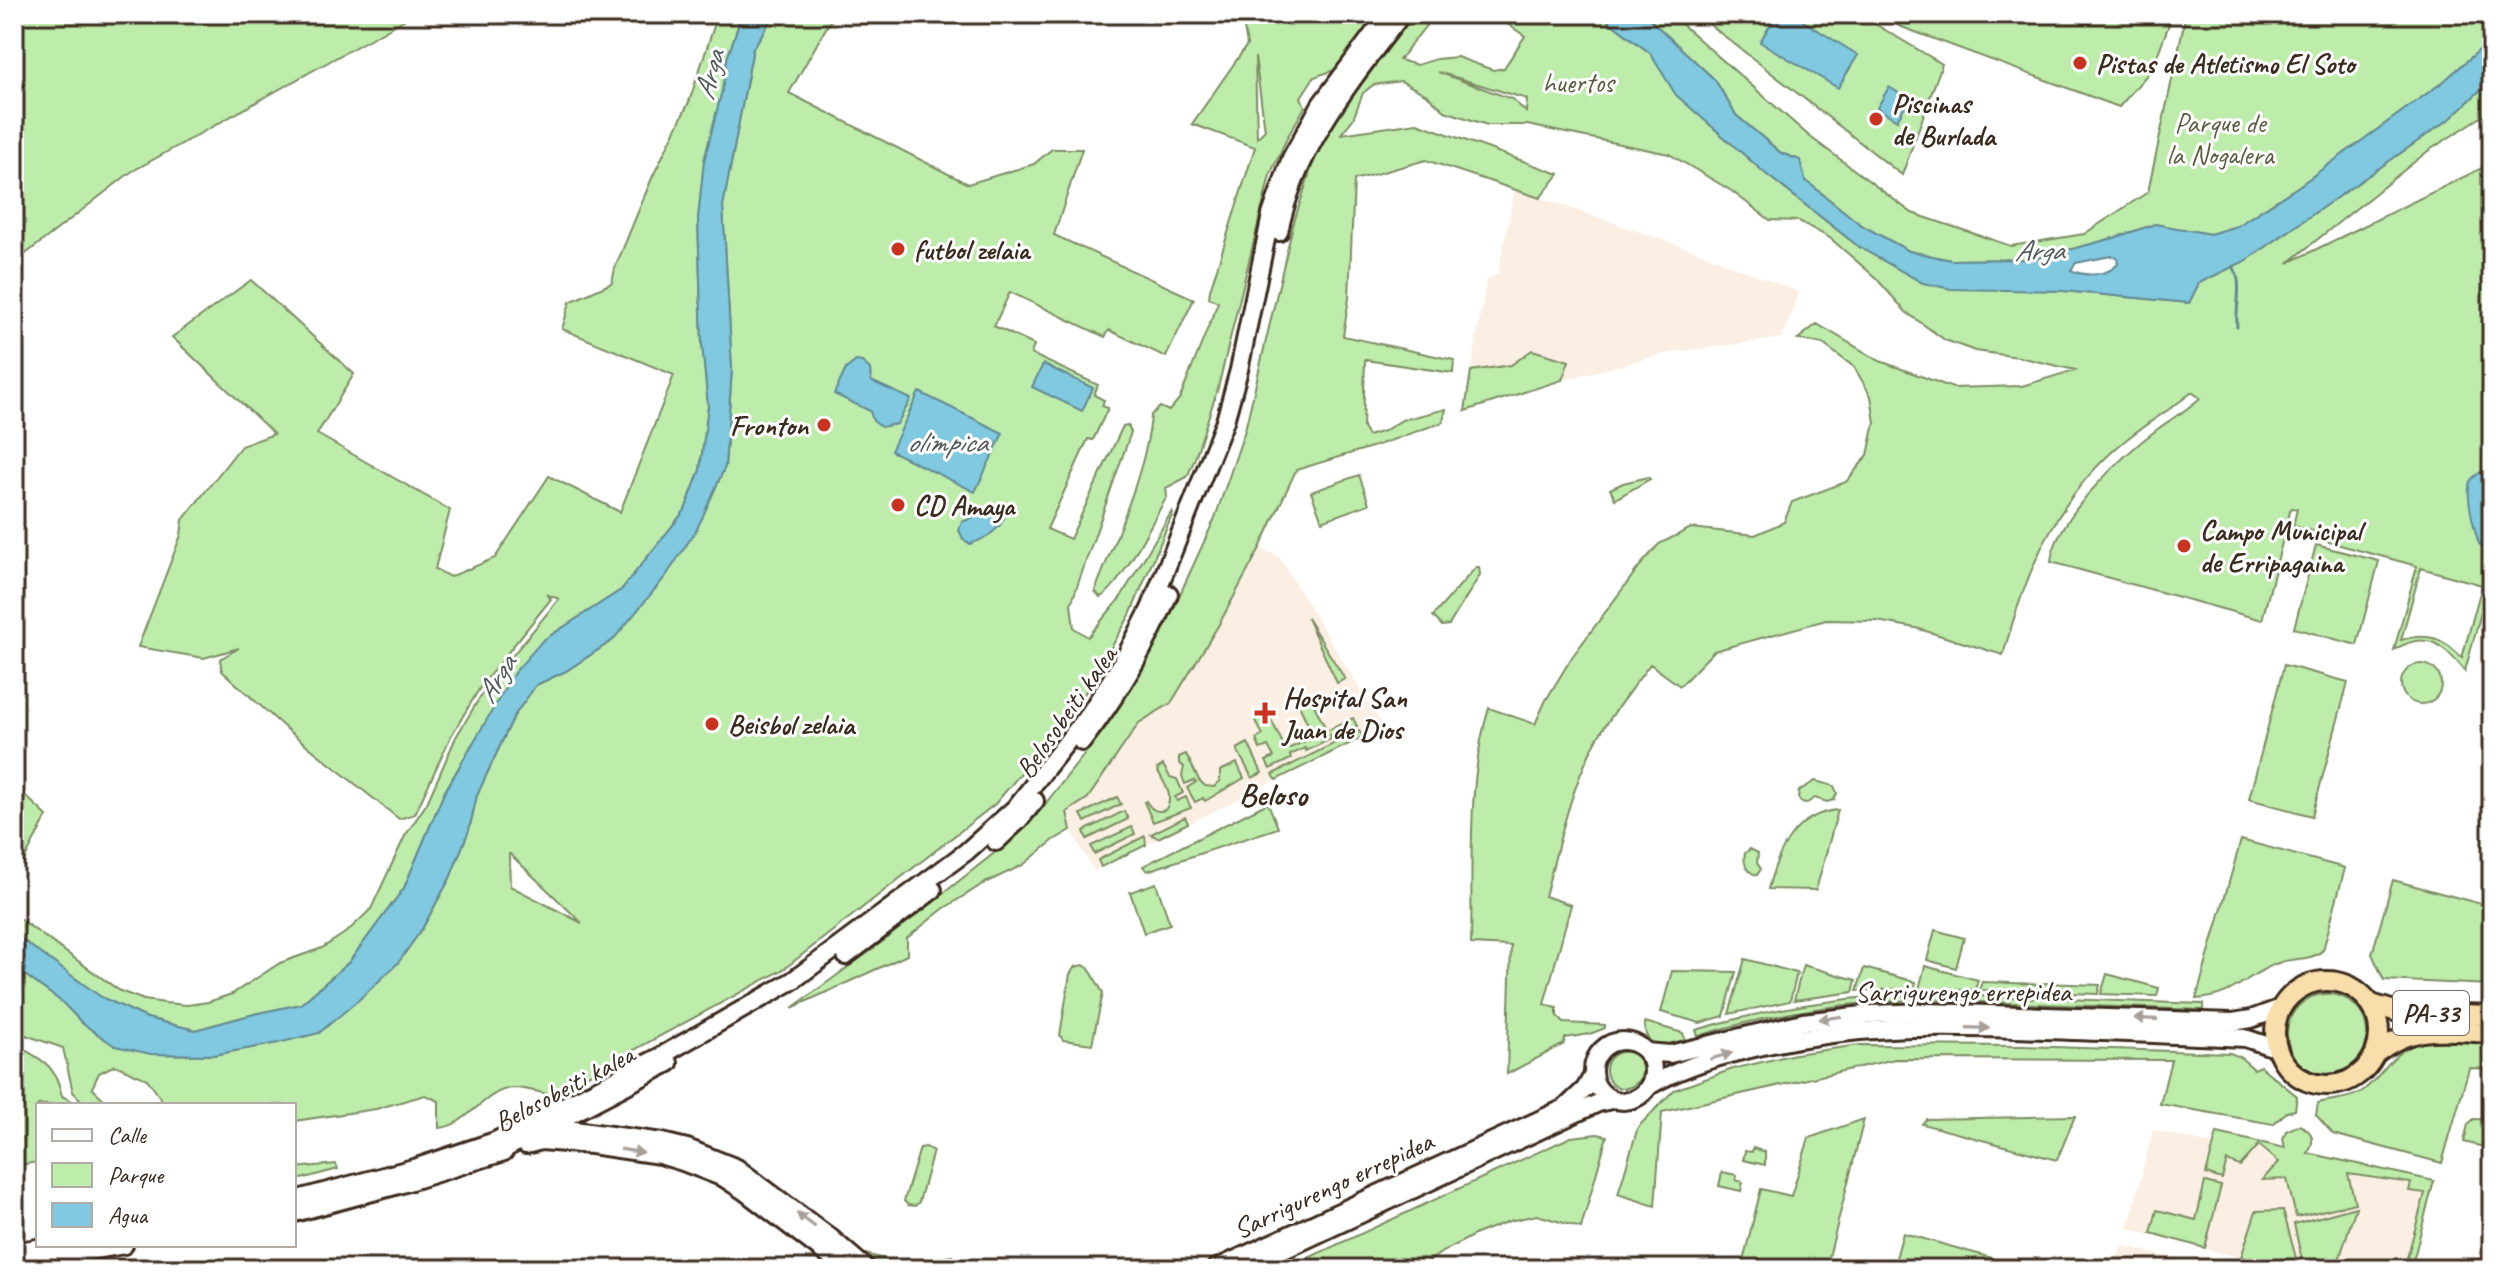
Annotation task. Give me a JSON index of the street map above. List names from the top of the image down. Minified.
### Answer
{"streets":{"highway":["PA-33"],"main road":["Belosobeiti kalea","Sarrigurengo errepidea"]},"crossings":[["Sarrigurengo errepidea","PA-33"]],"districts":["Beloso"],"water":["Arga","olimpica"],"parks":["huertos","Parque de la Nogalera"],"places":{"other":["Pistas de Atletismo El Soto","Piscinas de Burlada","futbol zelaia","Fronton","CD Amaya","Campo Municipal de Erripagaina","Beisbol zelaia"],"health":["Hospital San Juan de Dios"]},"legend":["Calle","Parque","Agua"]}
